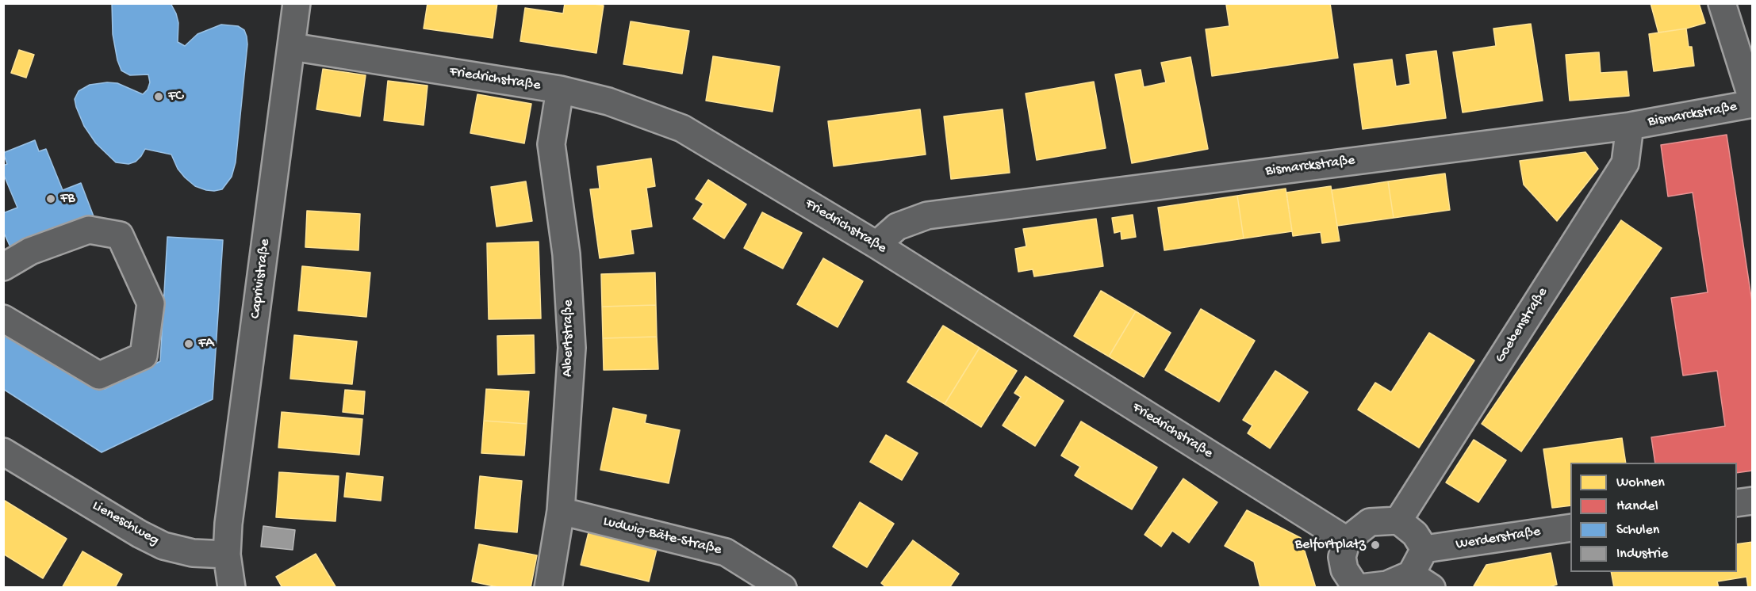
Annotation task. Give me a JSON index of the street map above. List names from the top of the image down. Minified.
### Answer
{"streets":{"street":["Friedrichstraße","Bismarckstraße","Caprivistraße","Goebenstraße","Albertstraße","Lieneschweg","Ludwig-Bäte-Straße","Werderstraße"]},"crossings":[["Friedrichstraße","Bismarckstraße"],["Friedrichstraße","Caprivistraße"],["Friedrichstraße","Albertstraße"],["Bismarckstraße","Goebenstraße"],["Caprivistraße","Lieneschweg"],["Albertstraße","Ludwig-Bäte-Straße"]],"places":["FC","FB","FA","Belfortplatz"],"legend":["Wohnen","Handel","Schulen","Industrie"]}
